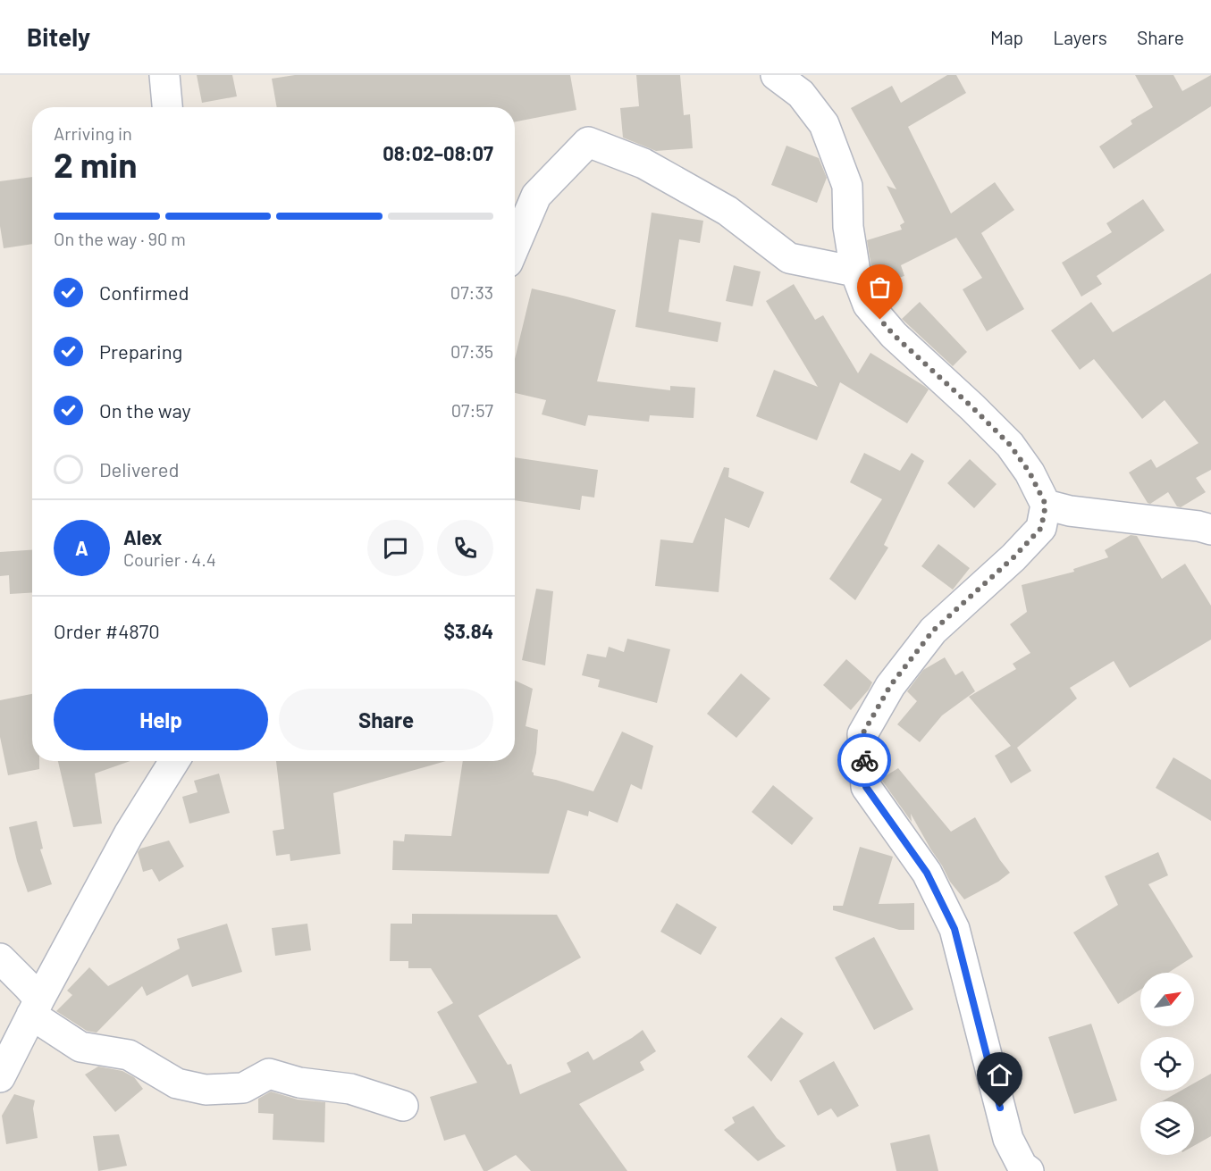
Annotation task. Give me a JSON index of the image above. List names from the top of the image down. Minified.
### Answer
{"north":"top right","page":{"header":"Bitely","nav":["Map","Layers","Share"],"heading":["2 min","Arriving in","08:02–08:07"],"panel":["Alex","Courier · 4.4","Order #4870","$3.84"],"bar":"On the way · 90 m","list":[["Confirmed","07:33"],["Preparing","07:35"],["On the way","07:57"],"Delivered"],"round":"A","buttons":["Help","Share"]}}
